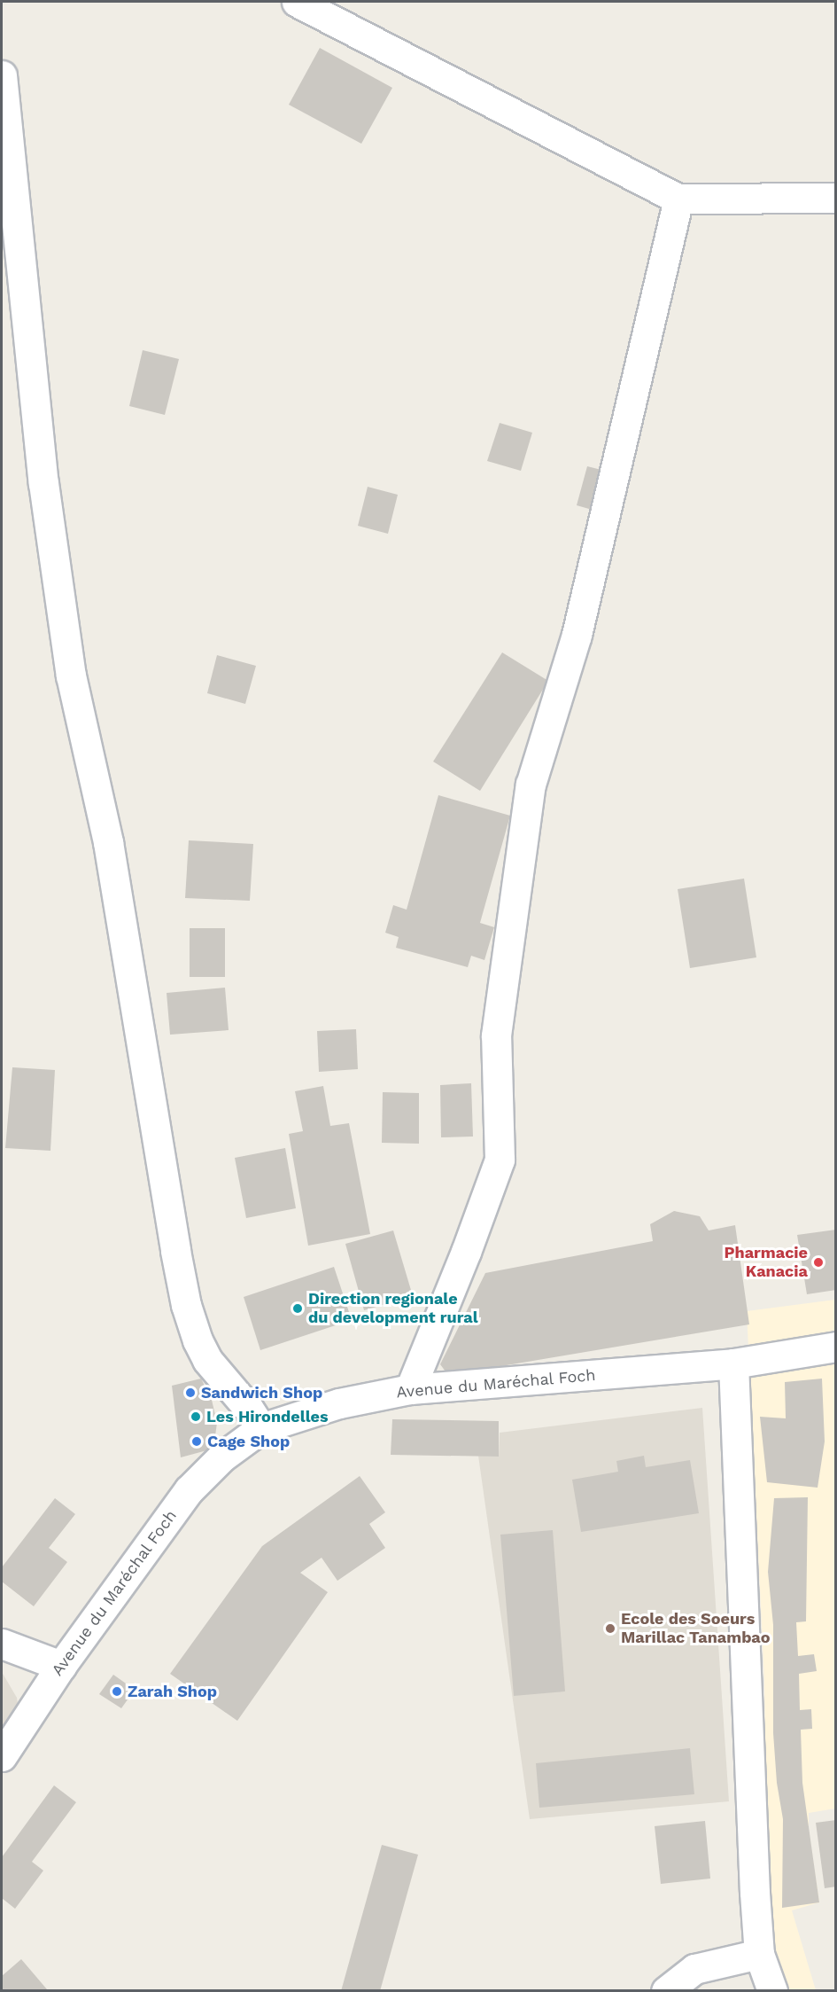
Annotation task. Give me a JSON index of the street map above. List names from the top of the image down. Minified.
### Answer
{"streets":{"street":["Avenue du Maréchal Foch"]},"places":["Pharmacie Kanacia","Direction regionale du development rural","Sandwich Shop","Les Hirondelles","Cage Shop","Ecole des Soeurs Marillac Tanambao","Zarah Shop"]}
